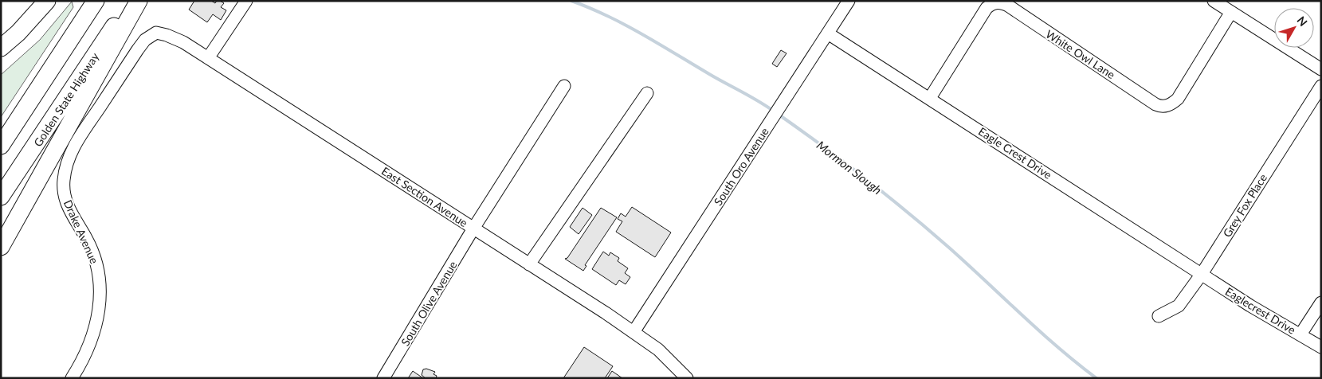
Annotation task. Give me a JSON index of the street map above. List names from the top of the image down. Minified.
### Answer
{"streets":{"highway":["Golden State Highway"],"street":["White Owl Lane","Eagle Crest Drive","South Oro Avenue","East Section Avenue","Grey Fox Place","Drake Avenue","South Olive Avenue","Eaglecrest Drive"]},"crossings":[["White Owl Lane","Eagle Crest Drive"],["Eagle Crest Drive","South Oro Avenue"],["Eagle Crest Drive","Grey Fox Place"],["Eagle Crest Drive","Eaglecrest Drive"],["South Oro Avenue","East Section Avenue"],["East Section Avenue","Drake Avenue"],["East Section Avenue","South Olive Avenue"],["Grey Fox Place","Eaglecrest Drive"]],"water":["Mormon Slough"],"north":"top right"}
